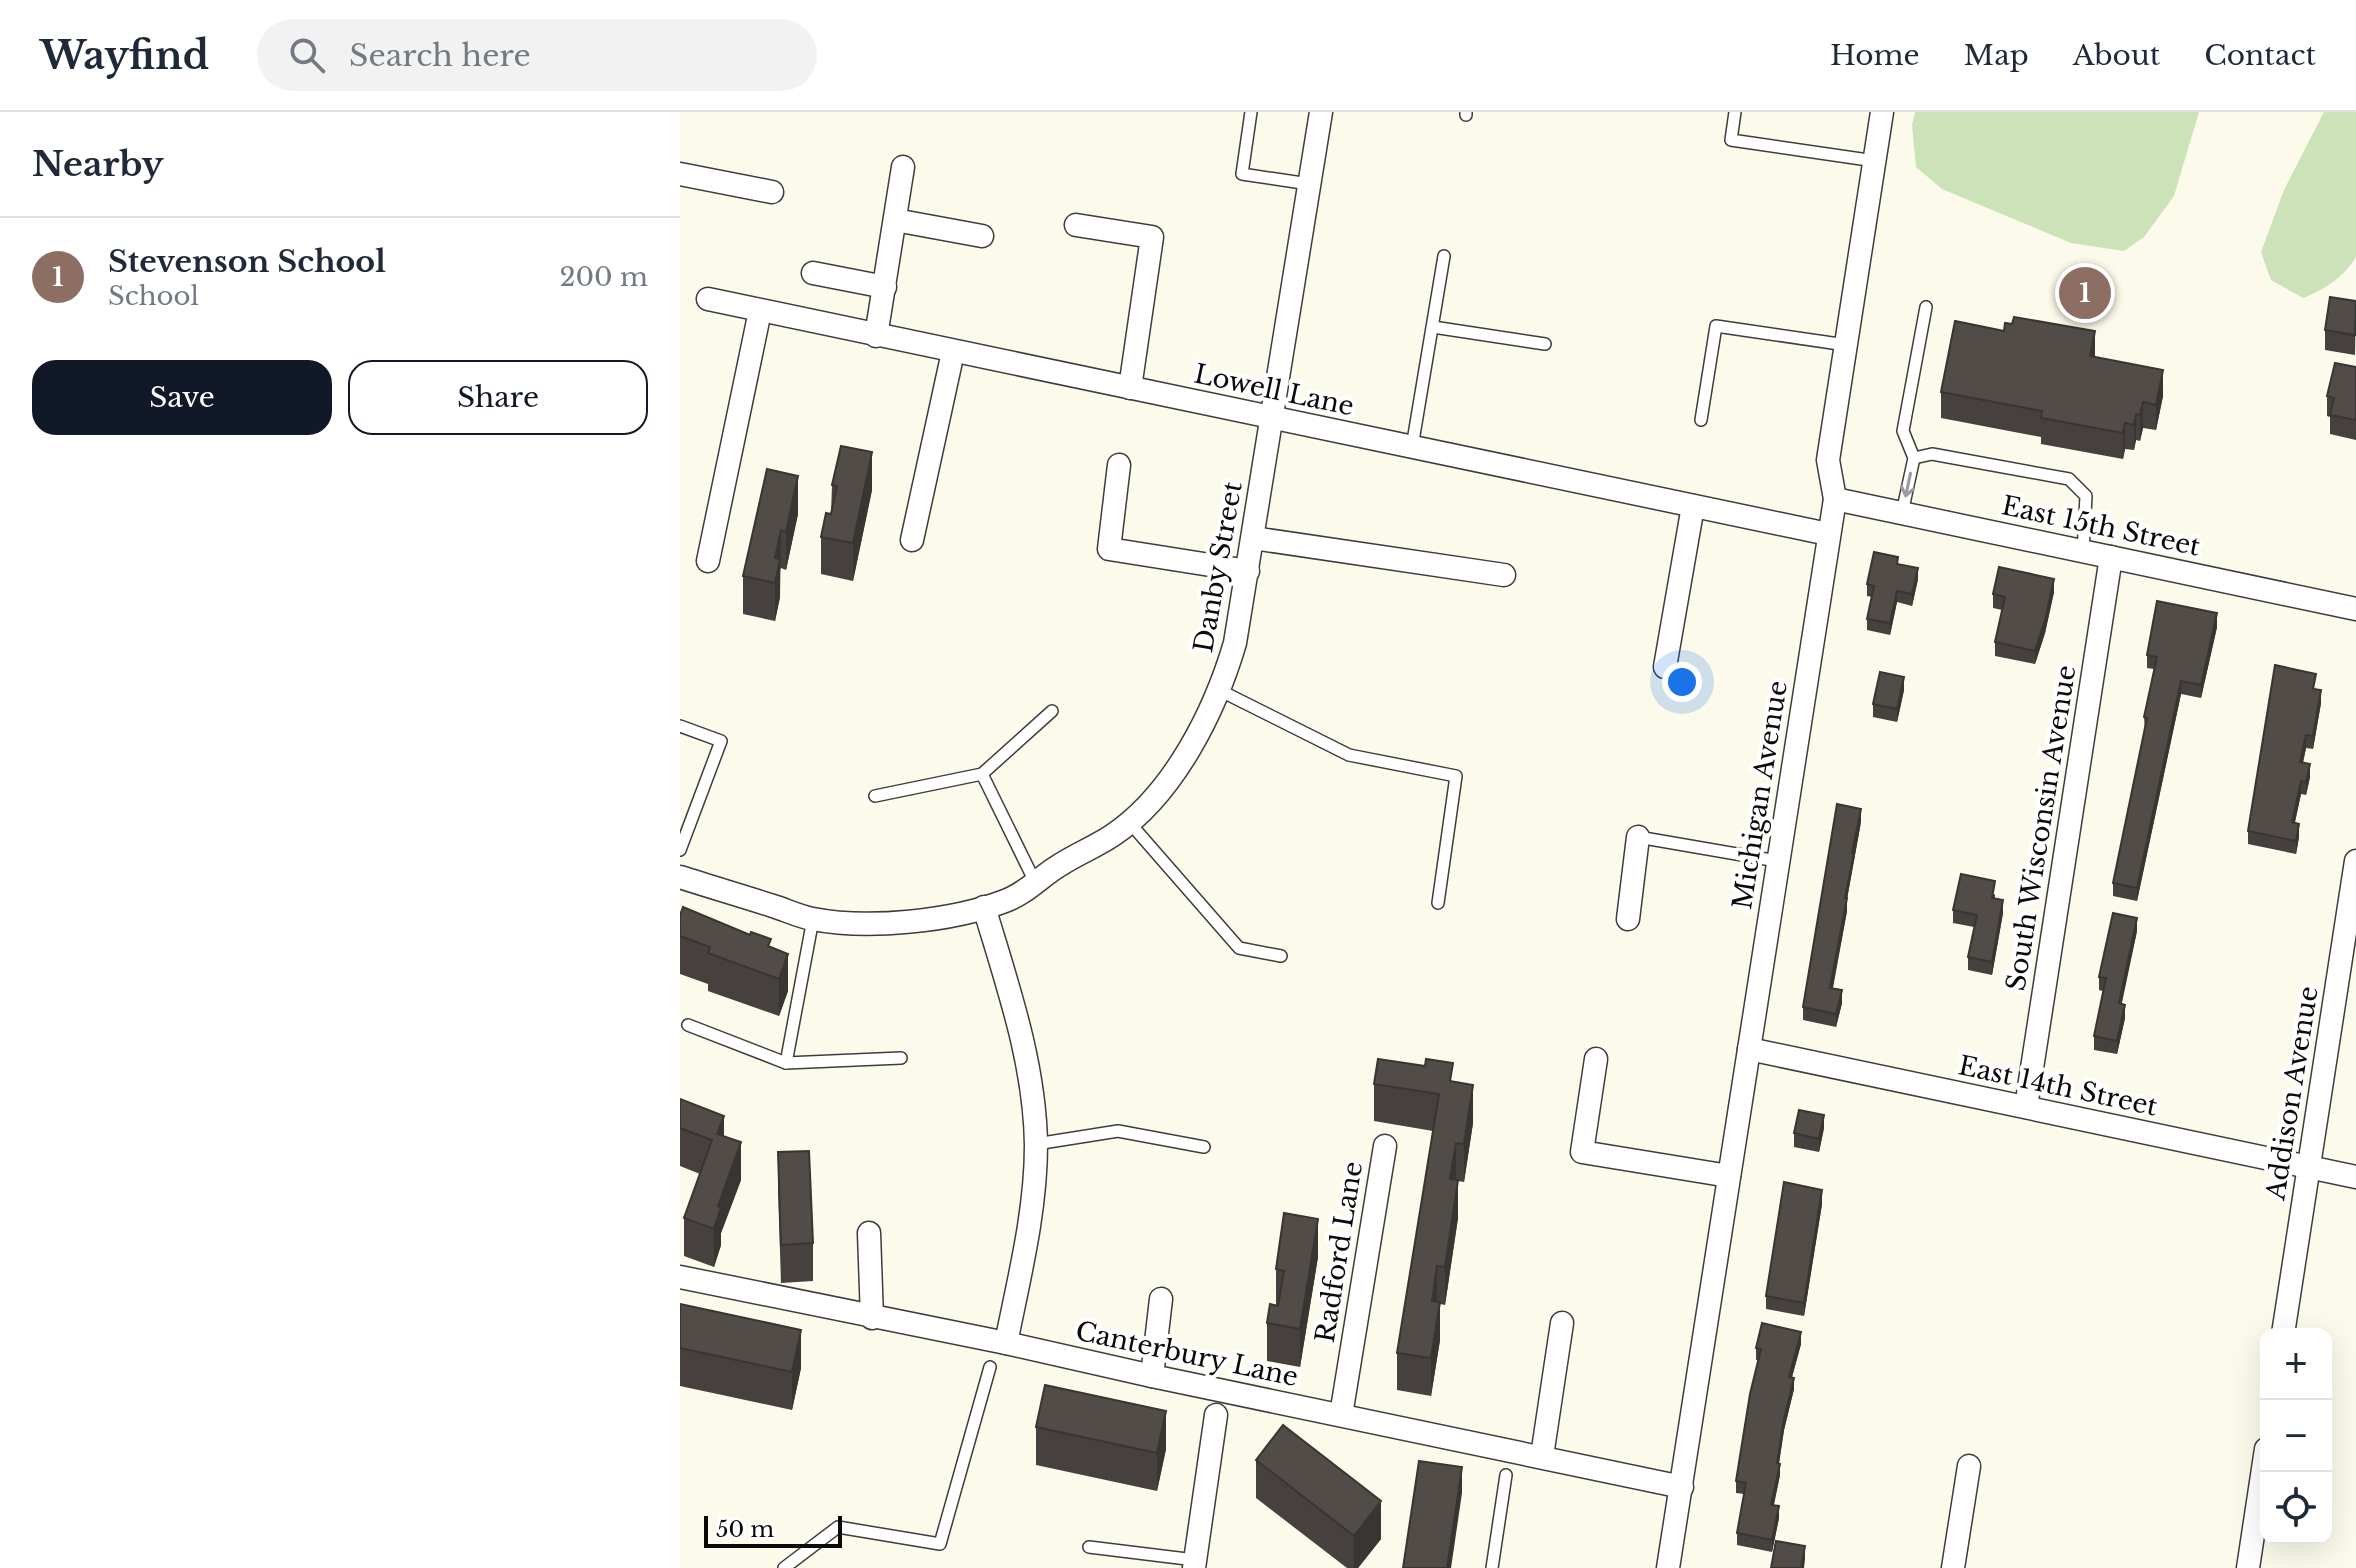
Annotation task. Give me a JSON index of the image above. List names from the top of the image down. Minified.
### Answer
{"streets":{"street":["Lowell Lane","East 15th Street","Danby Street","Michigan Avenue","South Wisconsin Avenue","East 14th Street","Addison Avenue","Radford Lane","Canterbury Lane"]},"crossings":[["Lowell Lane","Danby Street"],["Lowell Lane","Michigan Avenue"],["East 15th Street","Michigan Avenue"],["East 15th Street","South Wisconsin Avenue"],["Michigan Avenue","East 14th Street"],["Michigan Avenue","Canterbury Lane"],["South Wisconsin Avenue","East 14th Street"],["East 14th Street","Addison Avenue"],["Radford Lane","Canterbury Lane"]],"scale_bar":"50 m","page":{"header":"Wayfind","search":"Search here","nav":["Home","Map","About","Contact"],"heading":"Nearby","list":[{"mark":"1","name":"Stevenson School","note":"School","value":"200 m"}],"pins":"1","buttons":["Save","Share"],"map_buttons":["+","−"],"scale":"50 m"}}
